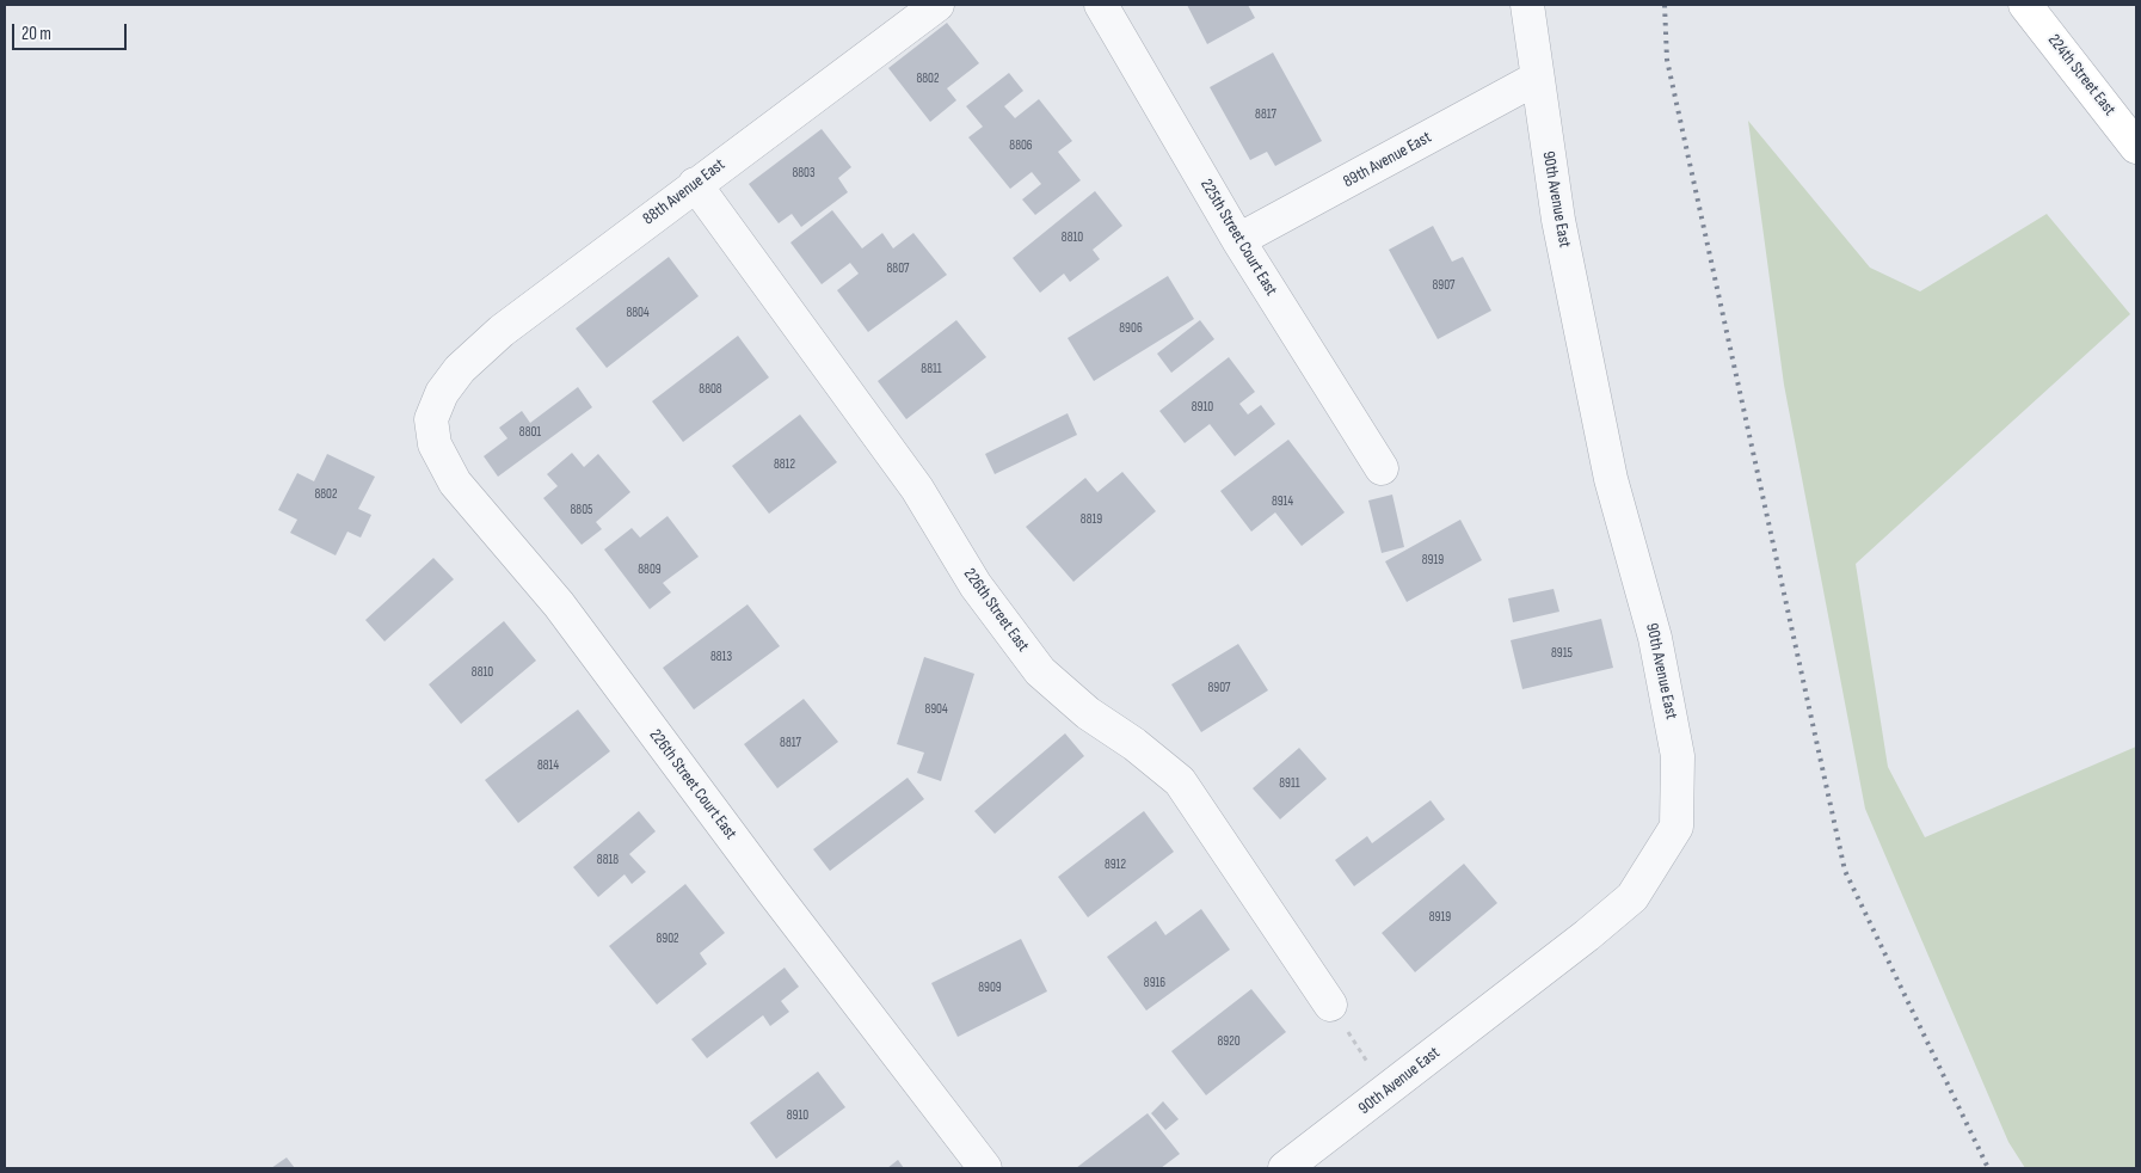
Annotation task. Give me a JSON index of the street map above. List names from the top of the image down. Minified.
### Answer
{"streets":{"main road":["224th Street East"],"street":["89th Avenue East","88th Avenue East","90th Avenue East","225th Street Court East","226th Street East","226th Street Court East"]},"crossings":[["89th Avenue East","90th Avenue East"],["89th Avenue East","225th Street Court East"],["88th Avenue East","226th Street East"],["88th Avenue East","226th Street Court East"]],"house_numbers":["8802","8817","8806","8803","8810","8807","8907","8804","8906","8811","8808","8910","8801","8812","8802","8914","8805","8819","8919","8809","8915","8813","8810","8907","8904","8817","8814","8911","8818","8912","8919","8902","8916","8909","8920","8910"],"scale_bar":"20 m"}
